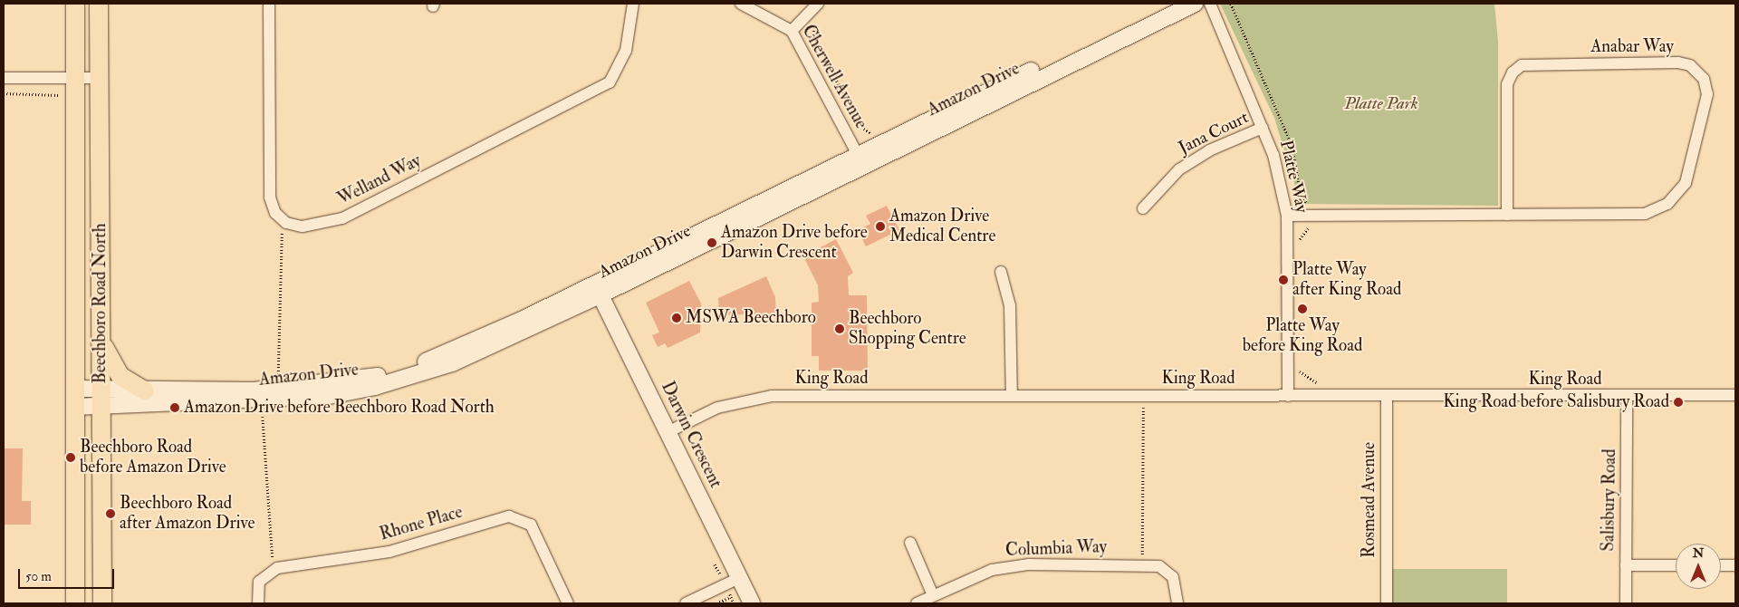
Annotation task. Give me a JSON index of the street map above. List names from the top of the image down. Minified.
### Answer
{"streets":{"main road":["Beechboro Road North"],"street":["Anabar Way","Cherwell Avenue","Amazon Drive","Jana Court","Platte Way","Welland Way","King Road","Darwin Crescent","Rosmead Avenue","Salisbury Road","Rhone Place","Columbia Way"]},"crossings":[["Anabar Way","Platte Way"],["Cherwell Avenue","Amazon Drive"],["Amazon Drive","Beechboro Road North"],["Amazon Drive","Darwin Crescent"],["Jana Court","Platte Way"],["Platte Way","King Road"],["King Road","Darwin Crescent"],["King Road","Rosmead Avenue"],["King Road","Salisbury Road"]],"parks":["Platte Park"],"places":["Amazon Drive Medical Centre","Amazon Drive before Darwin Crescent","Platte Way after King Road","Platte Way before King Road","MSWA Beechboro","Beechboro Shopping Centre","King Road before Salisbury Road","Amazon Drive before Beechboro Road North","Beechboro Road before Amazon Drive","Beechboro Road after Amazon Drive"],"scale_bar":"50 m","north":"top"}
